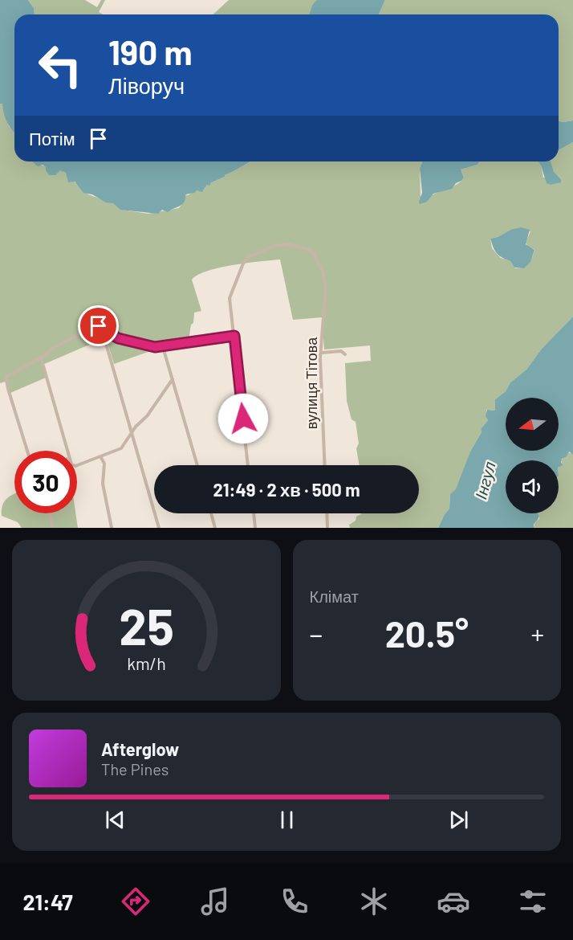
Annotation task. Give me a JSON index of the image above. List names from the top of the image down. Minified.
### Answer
{"streets":{"street":["вулиця Тітова"]},"water":["Інгул"],"north":"left","page":{"turn":["190 m","Ліворуч"],"then":"Потім","limit":"30","trip":"21:49 · 2 хв · 500 m","tile":"Клімат","heat":["−","20.5°","+"],"song":["Afterglow","The Pines"],"tabs":"21:47","gauge":["25","km/h"]}}
